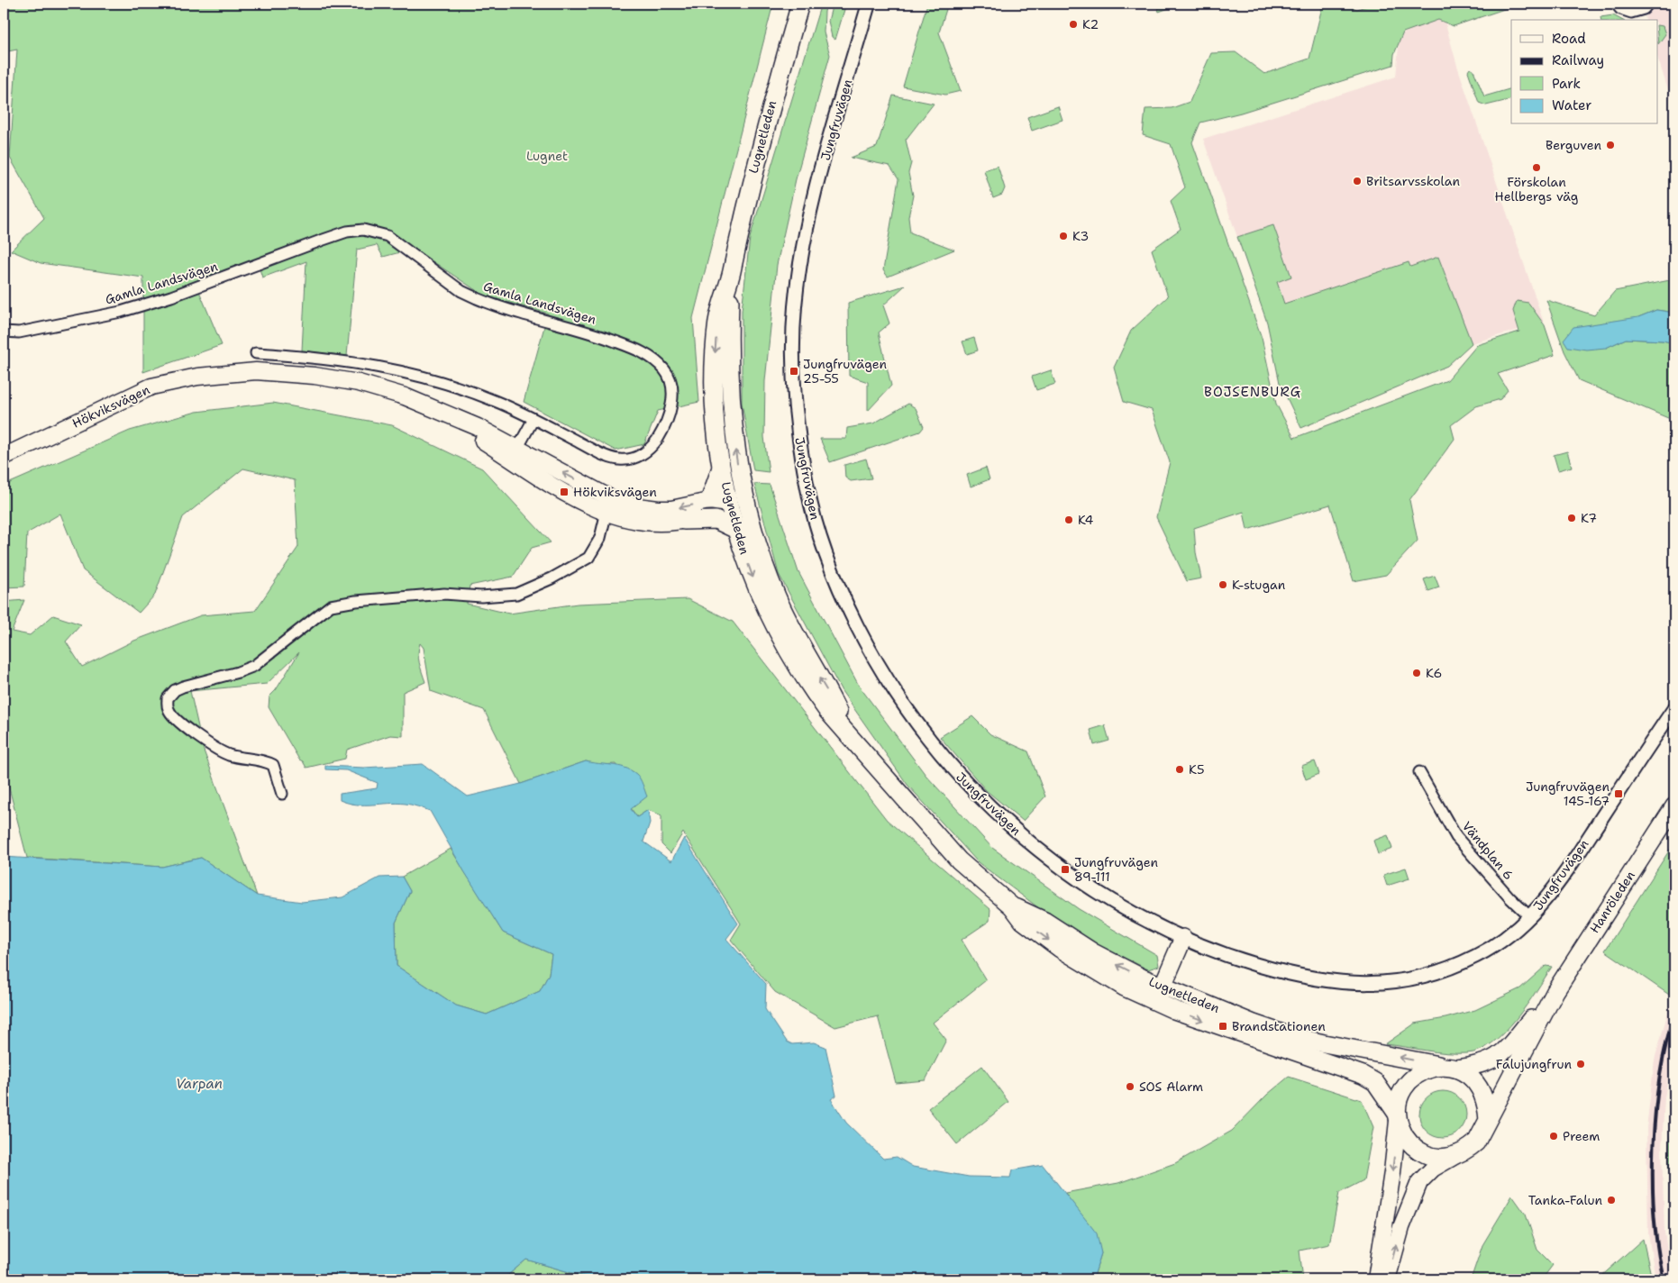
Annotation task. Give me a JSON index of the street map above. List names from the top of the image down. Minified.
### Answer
{"streets":{"highway":["Lugnetleden","Hanröleden"],"main road":["Hökviksvägen"],"street":["Jungfruvägen","Gamla Landsvägen","Vändplan 6"]},"crossings":[["Jungfruvägen","Vändplan 6"],["Lugnetleden","Hökviksvägen"],["Lugnetleden","Hanröleden"]],"districts":["BOJSENBURG"],"water":["Varpan"],"parks":["Lugnet"],"places":{"other":["K2","Berguven","Förskolan Hellbergs väg","Britsarvsskolan","K3","K7","K4","K-stugan","K6","K5","Falujungfrun","SOS Alarm","Preem","Tanka-Falun"],"transit":["Jungfruvägen 25-55","Hökviksvägen","Jungfruvägen 145-167","Jungfruvägen 89-111","Brandstationen"]},"legend":["Road","Railway","Park","Water"]}
